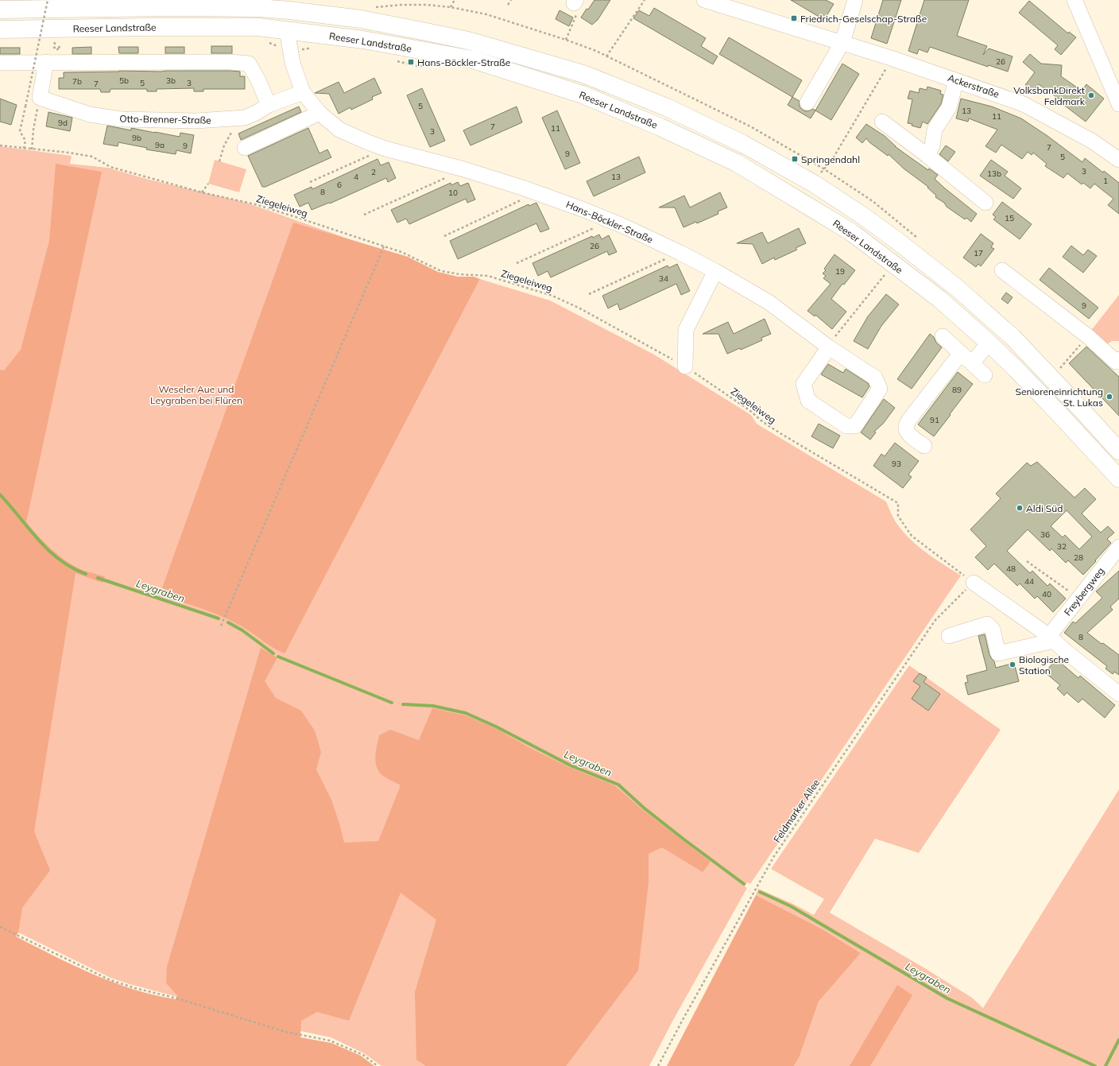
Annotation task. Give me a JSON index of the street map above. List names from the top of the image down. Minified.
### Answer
{"streets":{"main road":["Reeser Landstraße"],"street":["Ackerstraße","Otto-Brenner-Straße","Hans-Böckler-Straße","Freybergweg"],"path":["Ziegeleiweg","Feldmarker Allee"]},"crossings":[["Reeser Landstraße","Hans-Böckler-Straße"],["Otto-Brenner-Straße","Hans-Böckler-Straße"],["Ziegeleiweg","Feldmarker Allee"]],"water":["Leygraben"],"parks":["Weseler Aue und Leygraben bei Flüren"],"places":{"transit":["Friedrich-Geselschap-Straße","Hans-Böckler-Straße","Springendahl"],"other":["VolksbankDirekt Feldmark","Senioreneinrichtung St. Lukas","Aldi Süd","Biologische Station"]},"house_numbers":["26","5b","3b","7b","5","3","7","5","13","11","9d","7","11","3","9b","9a","9","7","9","5","3","2","13b","4","13","1","6","8","10","15","26","17","19","34","9","89","91","93","36","32","28","48","44","40","8"]}
